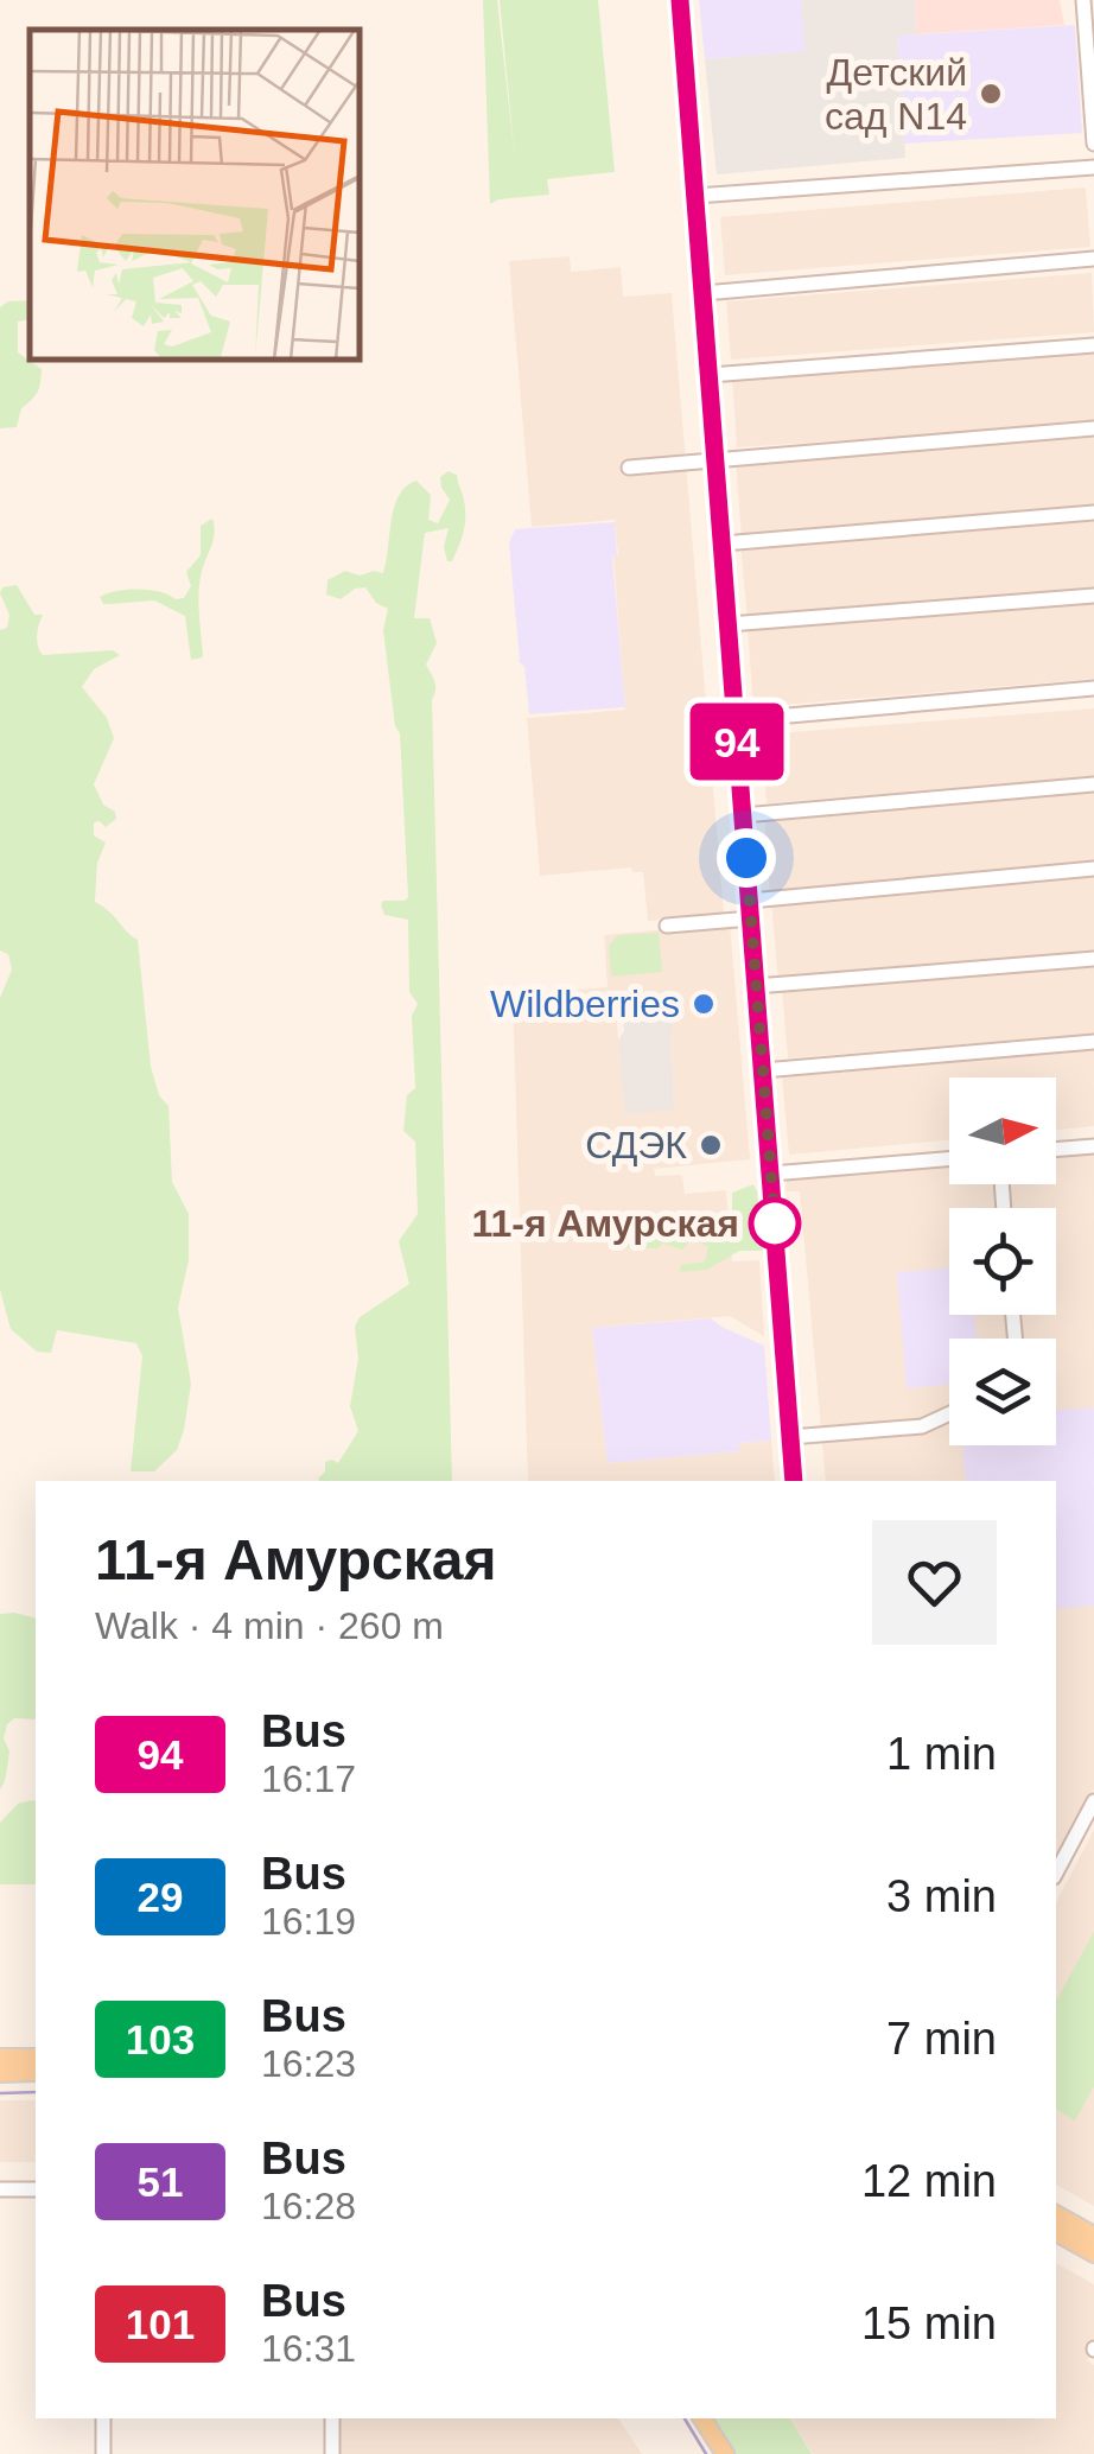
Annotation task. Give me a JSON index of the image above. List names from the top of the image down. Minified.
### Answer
{"places":["Детский сад N14","Wildberries","СДЭК","11-я Амурская"],"lines":["bus line 94"],"north":"right","page":{"on_map":"94","heading":["11-я Амурская","Walk · 4 min · 260 m"],"list":[{"mark":"94","name":"Bus","note":"16:17","value":"1 min"},{"mark":"29","name":"Bus","note":"16:19","value":"3 min"},{"mark":"103","name":"Bus","note":"16:23","value":"7 min"},{"mark":"51","name":"Bus","note":"16:28","value":"12 min"},{"mark":"101","name":"Bus","note":"16:31","value":"15 min"}]}}
